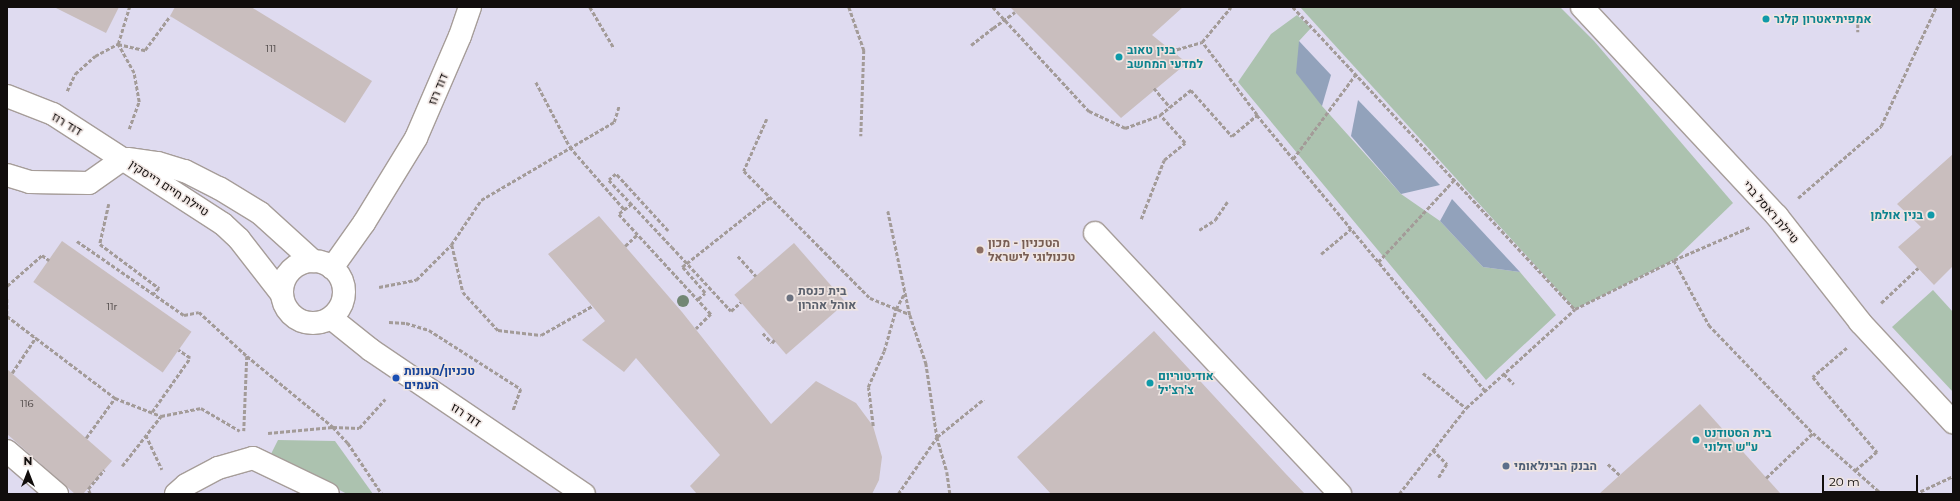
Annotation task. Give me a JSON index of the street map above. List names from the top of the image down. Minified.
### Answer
{"streets":{"street":["דוד רוז","טיילת חיים רייסקין","טיילת ראסל ברי"]},"crossings":[["דוד רוז","טיילת חיים רייסקין"]],"places":["אמפיתיאטרון קלנר","בנין טאוב למדעי המחשב","בנין אולמן","הטכניון - מכון טכנולוגי לישראל","בית כנסת אוהל אהרון","טכניון/מעונות העמים","אודיטוריום צ'רצ'יל","בית הסטודנט ע\"ש זילוני","הבנק הבינלאומי"],"house_numbers":["111","11r","116"],"scale_bar":"20 m","north":"top"}
